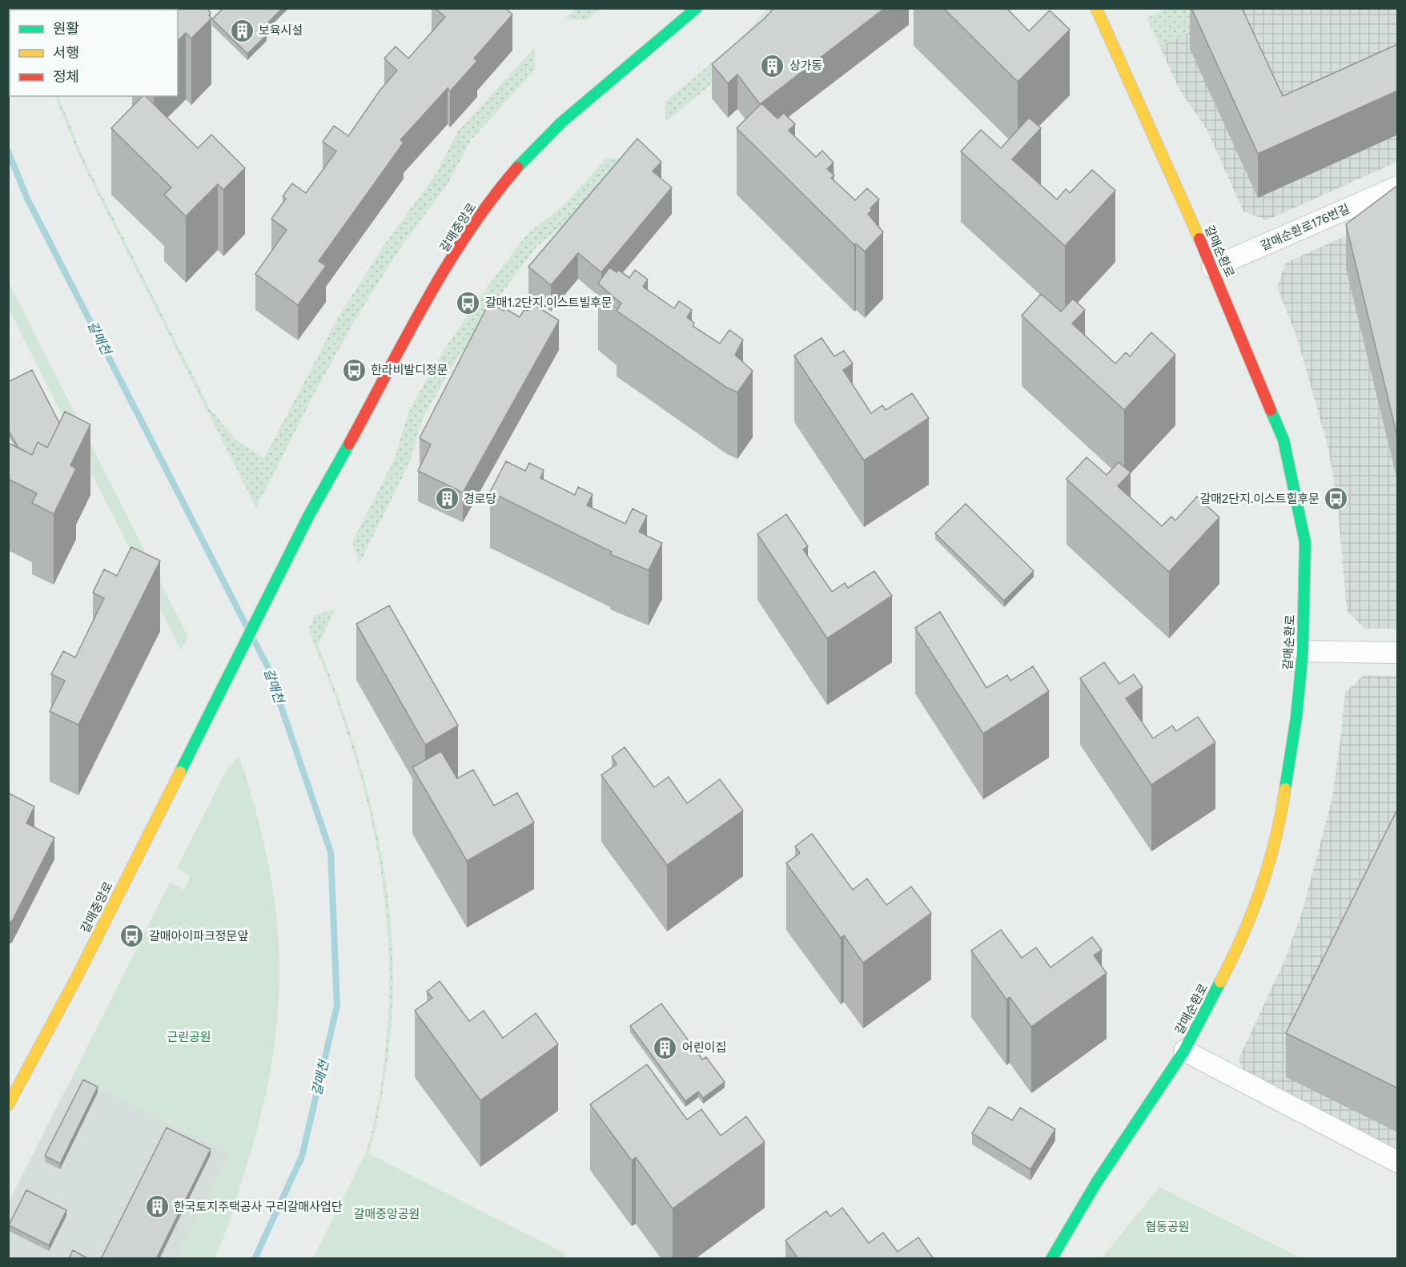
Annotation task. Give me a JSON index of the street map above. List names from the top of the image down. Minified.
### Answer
{"streets":{"street":["갈매중앙로","갈매순환로176번길","갈매순환로"]},"crossings":[["갈매순환로176번길","갈매순환로"]],"water":["갈매천"],"parks":["근린공원","갈매중앙공원","협동공원"],"places":{"building":["보육시설","상가동","경로당","어린이집","한국토지주택공사 구리갈매사업단"],"bus stop":["갈매1.2단지.이스트빌후문","한라비발디정문","갈매2단지.이스트힐후문","갈매아이파크정문앞"]},"legend":["원활","서행","정체"]}
